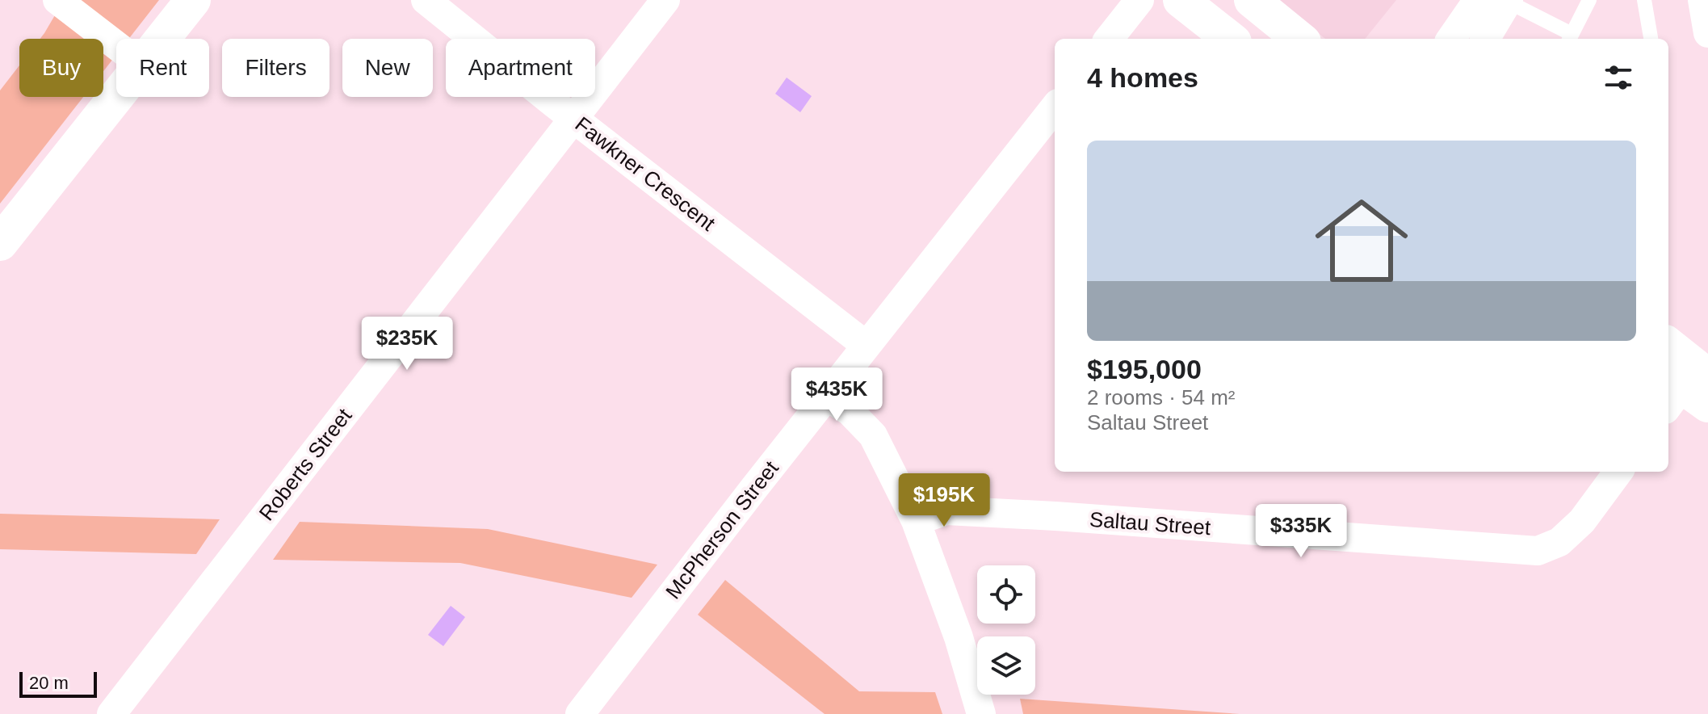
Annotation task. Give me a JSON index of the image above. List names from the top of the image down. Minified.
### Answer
{"streets":{"street":["Fawkner Crescent","Roberts Street","Saltau Street","McPherson Street"]},"crossings":[["Fawkner Crescent","Roberts Street"],["Fawkner Crescent","McPherson Street"]],"scale_bar":"20 m","page":{"chip":["Buy","Rent","Filters","New","Apartment"],"heading":"4 homes","list":[{"name":"$195,000","note":"2 rooms · 54 m² · Saltau Street"}],"price":["$235K","$435K","$195K","$335K"],"scale":"20 m"}}
